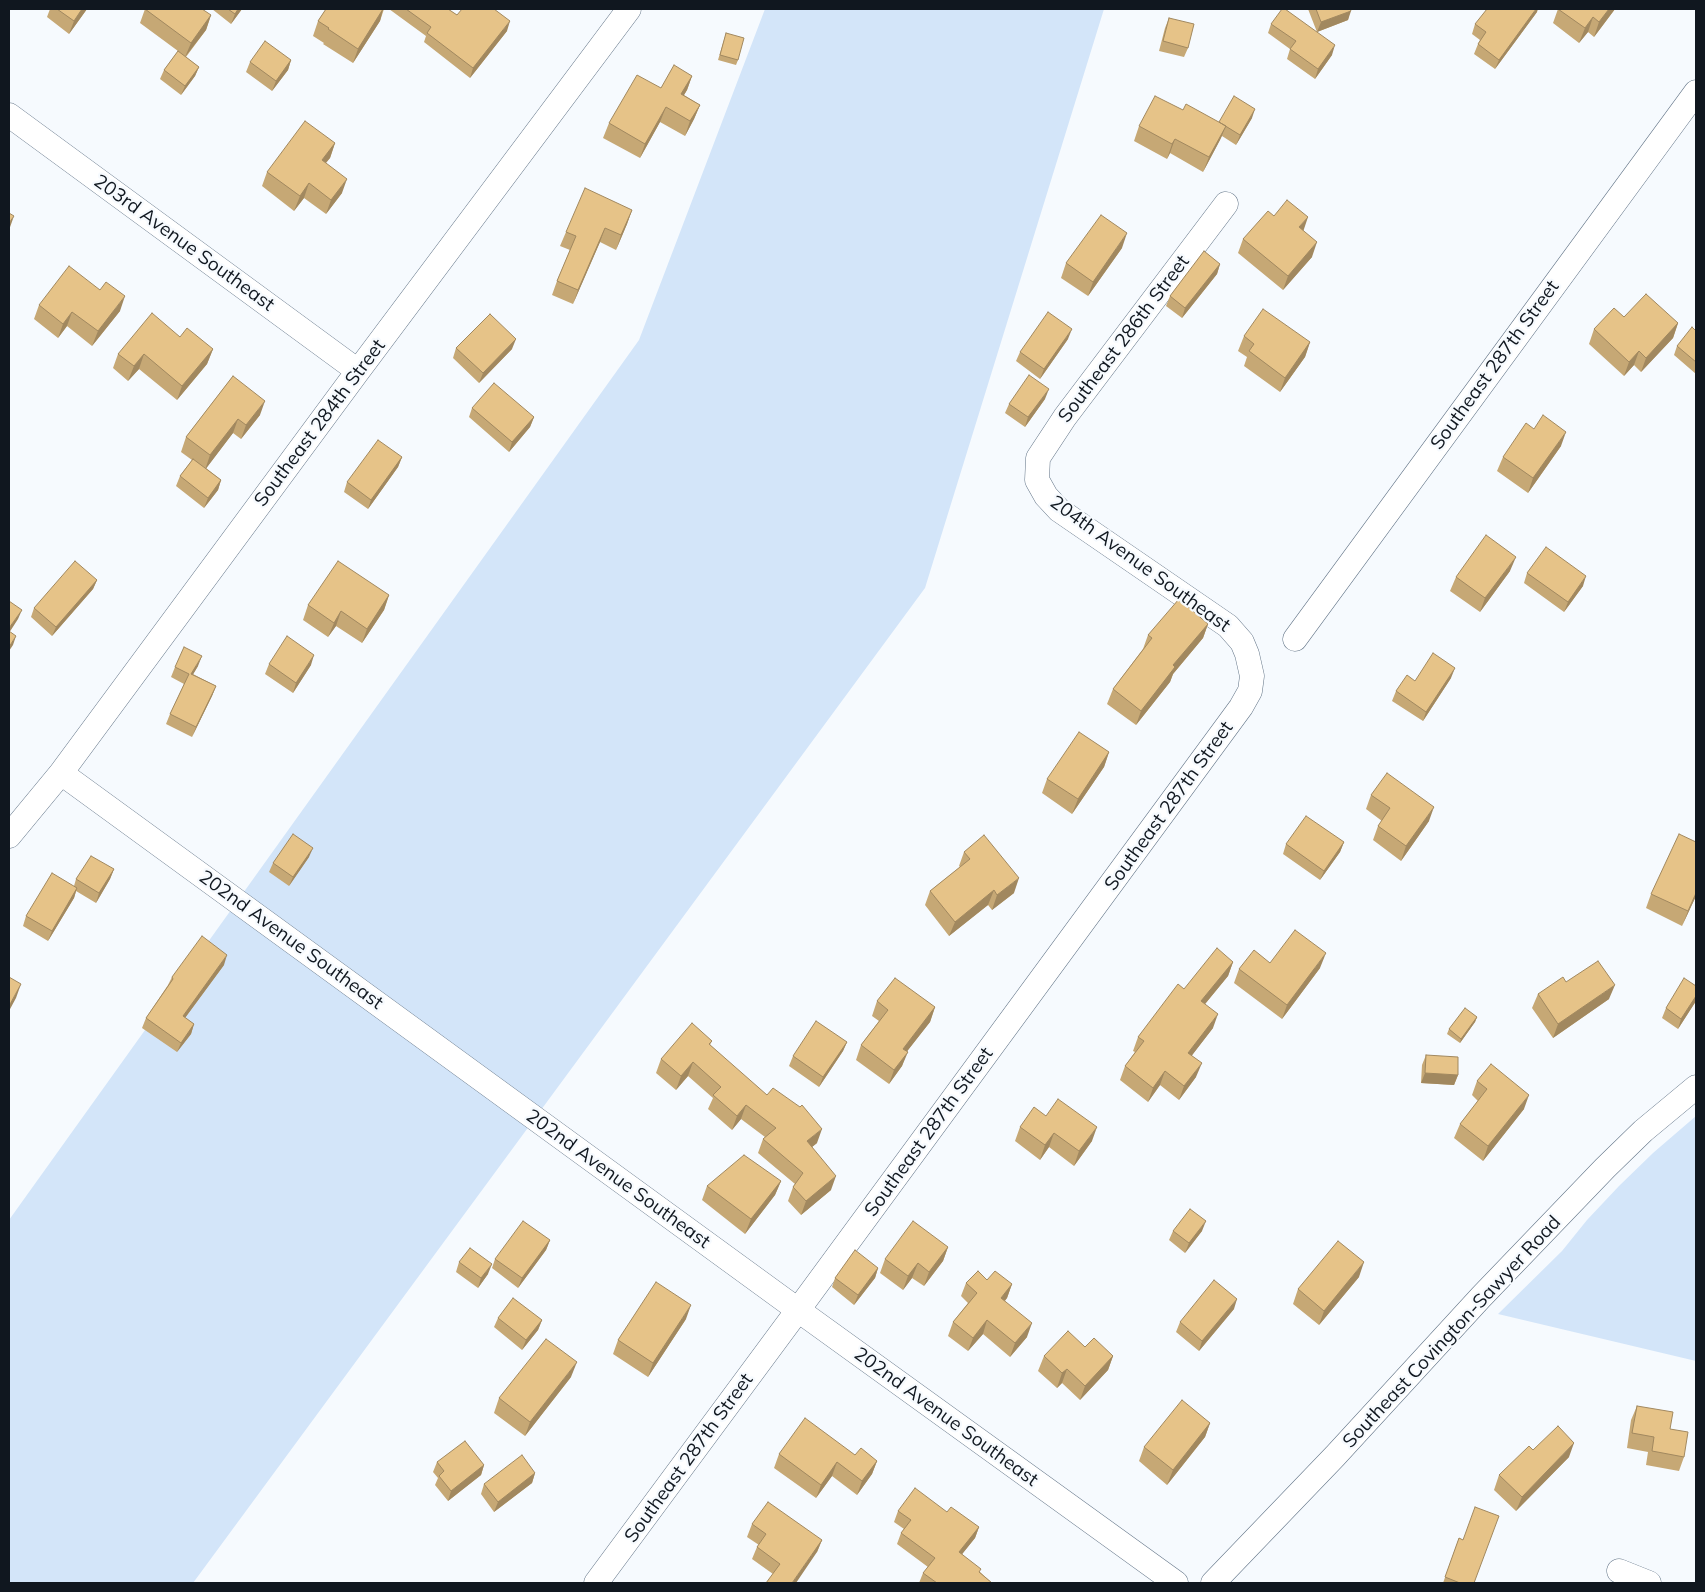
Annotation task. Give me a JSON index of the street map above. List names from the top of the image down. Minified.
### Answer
{"streets":{"street":["203rd Avenue Southeast","Southeast 286th Street","Southeast 287th Street","Southeast 284th Street","204th Avenue Southeast","202nd Avenue Southeast","Southeast Covington-Sawyer Road"]},"crossings":[["203rd Avenue Southeast","Southeast 284th Street"],["Southeast 286th Street","204th Avenue Southeast"],["Southeast 287th Street","204th Avenue Southeast"],["Southeast 287th Street","202nd Avenue Southeast"],["Southeast 284th Street","202nd Avenue Southeast"]]}
